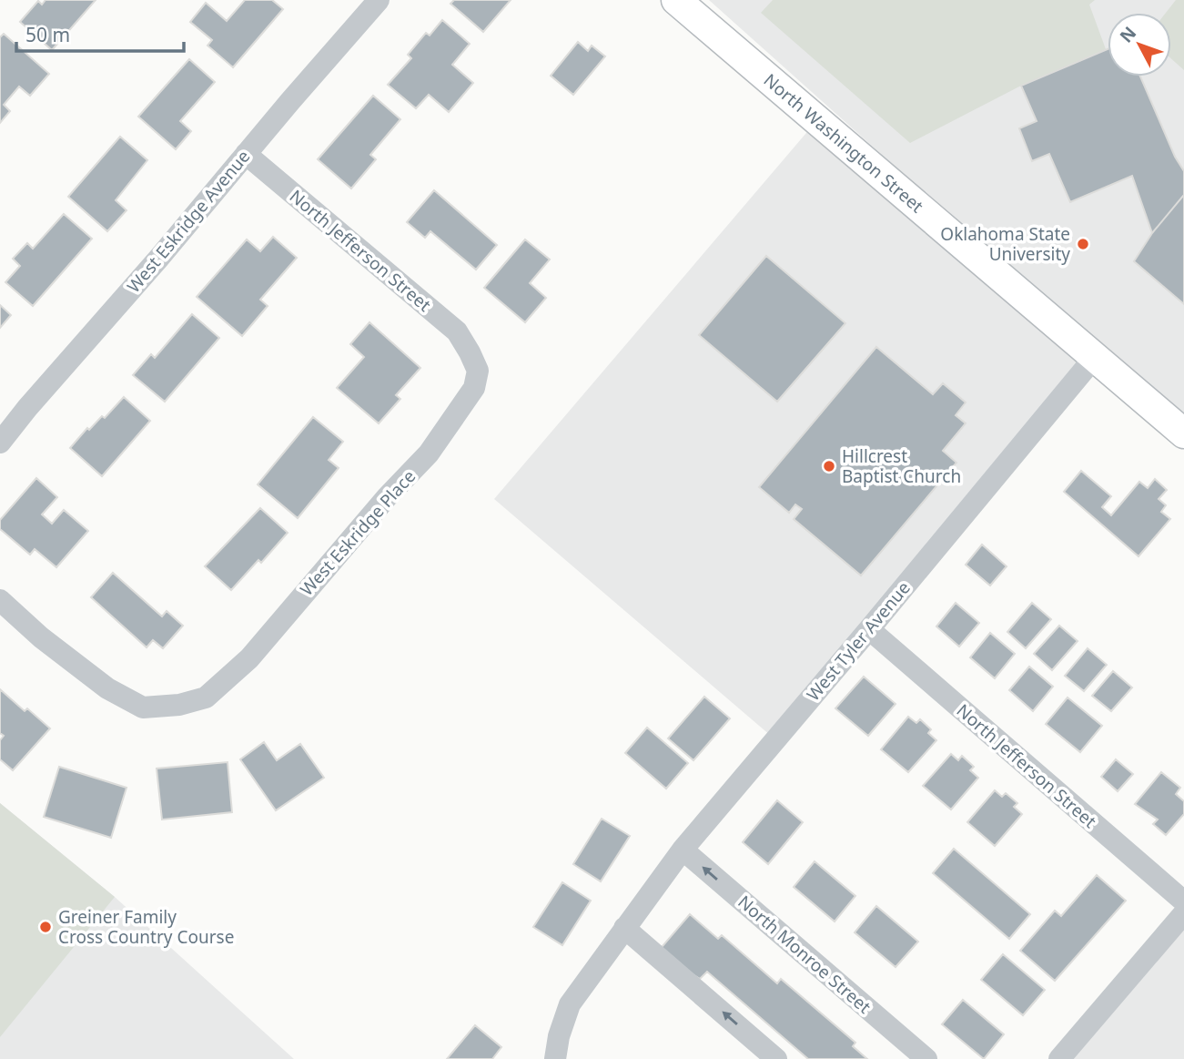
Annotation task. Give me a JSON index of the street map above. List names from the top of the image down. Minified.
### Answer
{"streets":{"main road":["North Washington Street"],"street":["West Eskridge Avenue","North Jefferson Street","West Eskridge Place","West Tyler Avenue","North Monroe Street"]},"crossings":[["North Washington Street","West Tyler Avenue"],["West Eskridge Avenue","North Jefferson Street"],["North Jefferson Street","West Eskridge Place"],["North Jefferson Street","West Tyler Avenue"],["West Tyler Avenue","North Monroe Street"]],"places":["Oklahoma State University","Hillcrest Baptist Church","Greiner Family Cross Country Course"],"scale_bar":"50 m","north":"top left"}
